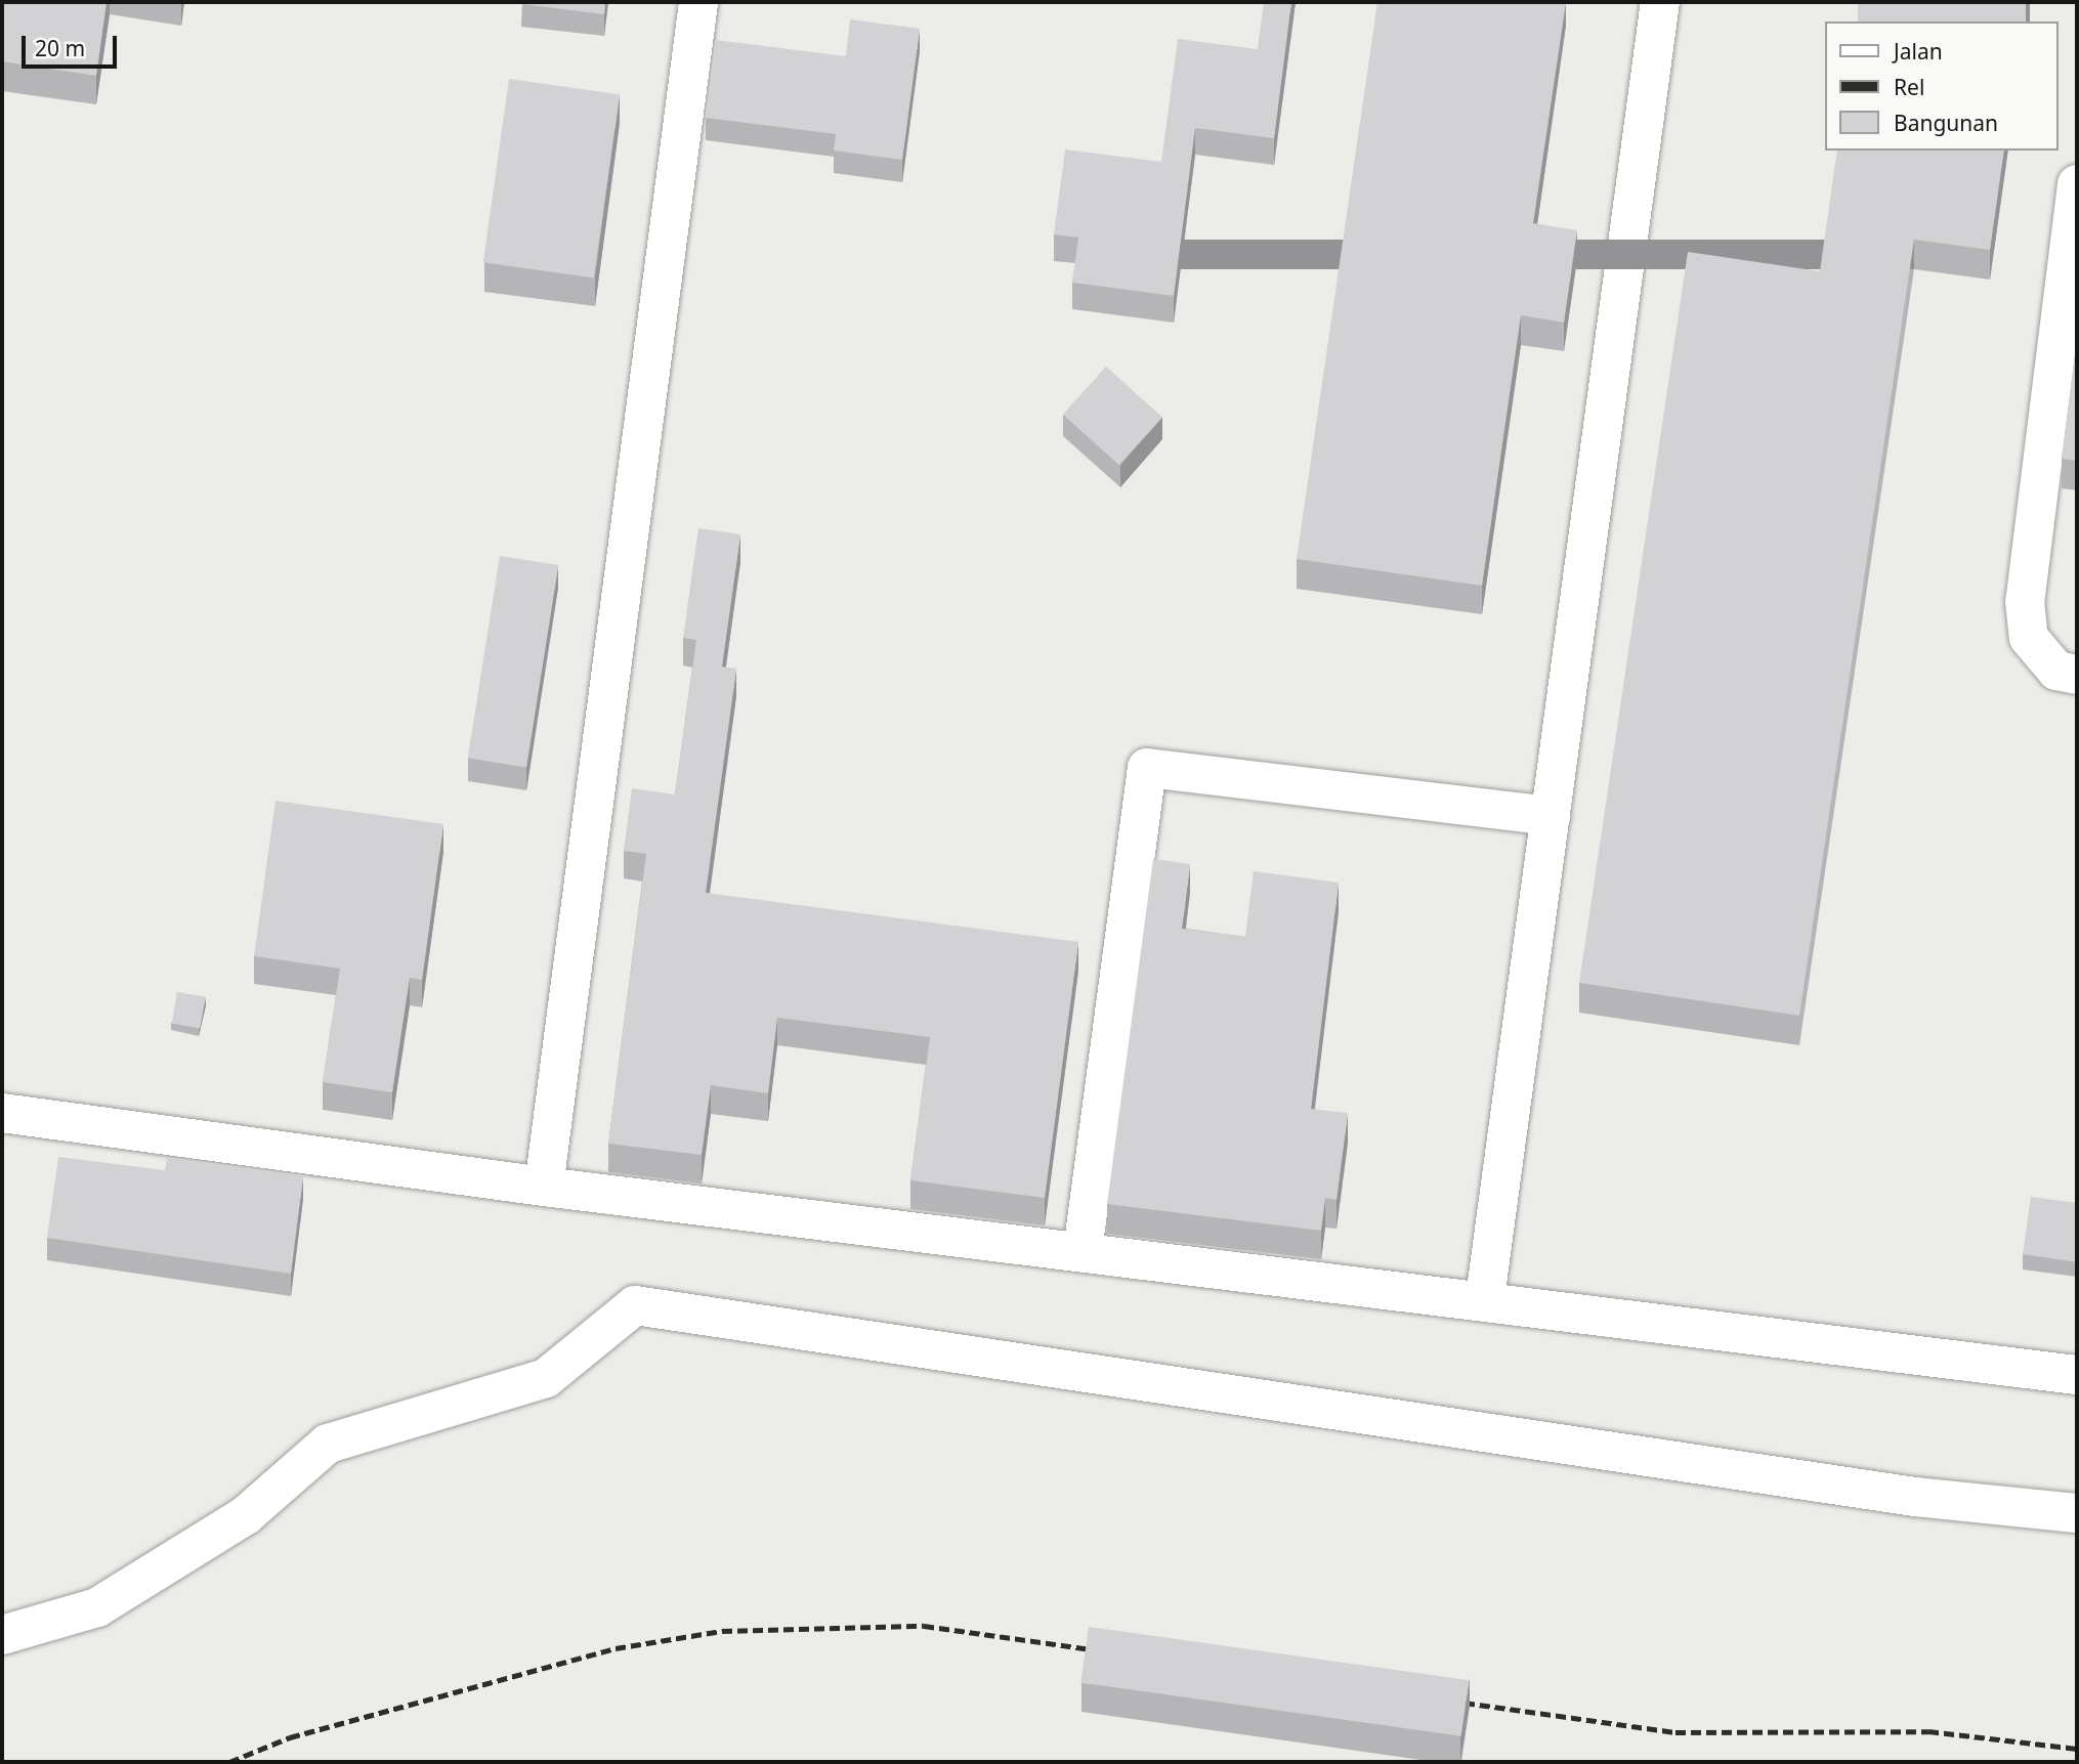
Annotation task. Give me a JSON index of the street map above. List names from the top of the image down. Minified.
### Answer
{"legend":["Jalan","Rel","Bangunan"],"scale_bar":"20 m"}
